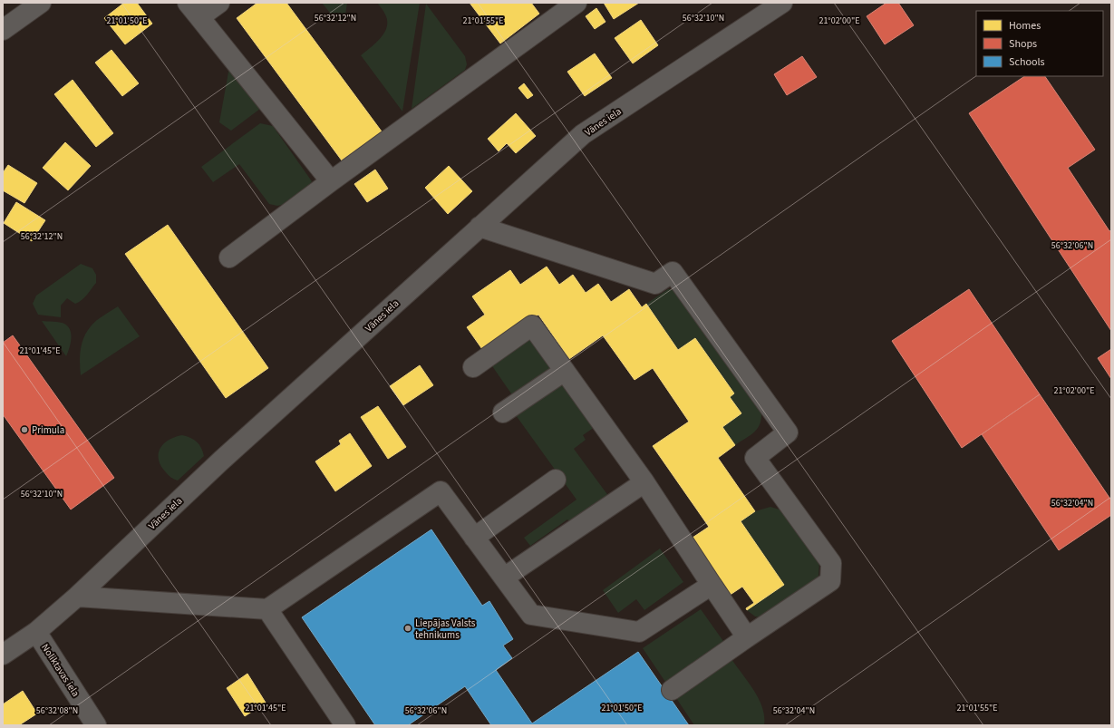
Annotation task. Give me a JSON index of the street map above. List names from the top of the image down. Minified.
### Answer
{"streets":{"street":["Vānes iela","Noliktavas iela"]},"crossings":[["Vānes iela","Noliktavas iela"]],"places":["Primula","Liepājas Valsts tehnikums"],"legend":["Homes","Shops","Schools"],"coordinates":["56°32'12\"N","56°32'10\"N","21°01'50\"E","21°01'55\"E","21°02'00\"E","56°32'06\"N","21°01'45\"E","56°32'04\"N","56°32'08\"N"]}
